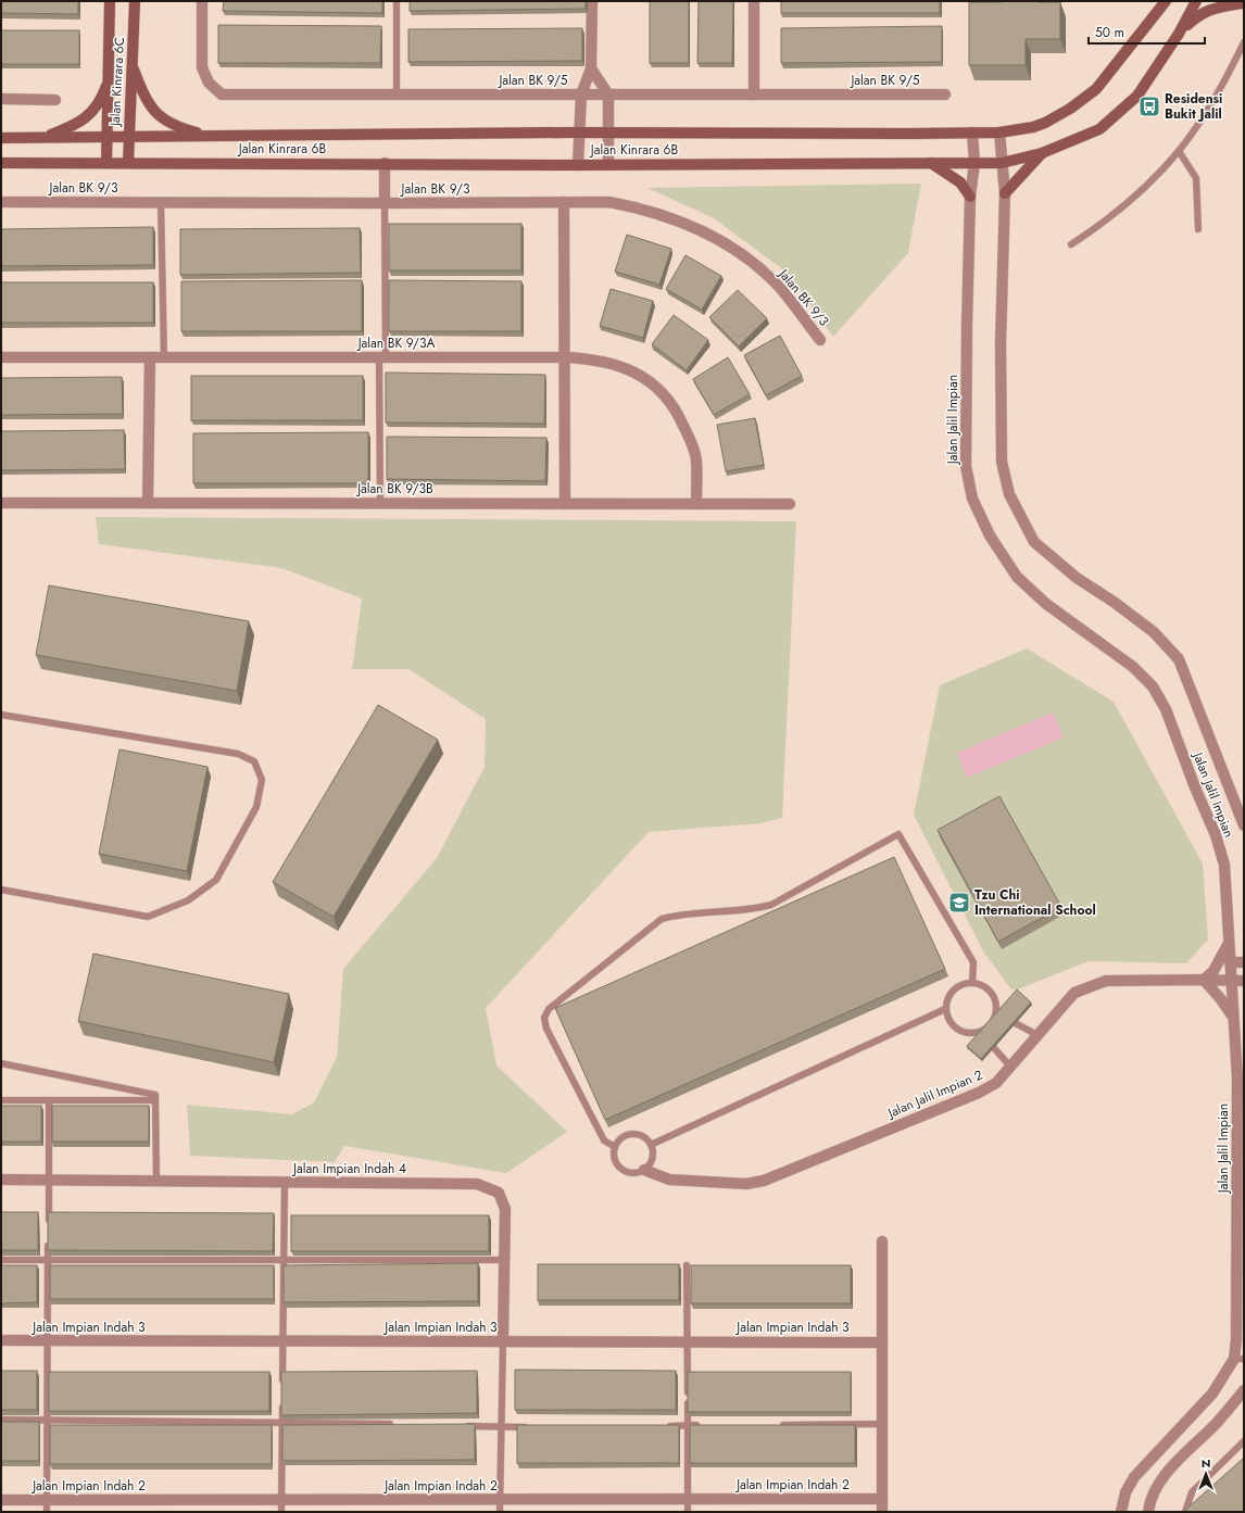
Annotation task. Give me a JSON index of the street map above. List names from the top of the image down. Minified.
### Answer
{"streets":{"street":["Jalan BK 9/5","Jalan Kinrara 6C","Jalan Kinrara 6B","Jalan BK 9/3","Jalan BK 9/3A","Jalan Jalil Impian","Jalan BK 9/3B","Jalan Jalil Impian 2","Jalan Impian Indah 4","Jalan Impian Indah 3","Jalan Impian Indah 2"]},"crossings":[["Jalan Kinrara 6C","Jalan Kinrara 6B"],["Jalan Kinrara 6B","Jalan Jalil Impian"],["Jalan BK 9/3A","Jalan BK 9/3B"],["Jalan Jalil Impian","Jalan Jalil Impian 2"],["Jalan Impian Indah 4","Jalan Impian Indah 3"]],"places":{"bus stop":["Residensi Bukit Jalil"],"school or university":["Tzu Chi International School"]},"scale_bar":"50 m","north":"top"}
